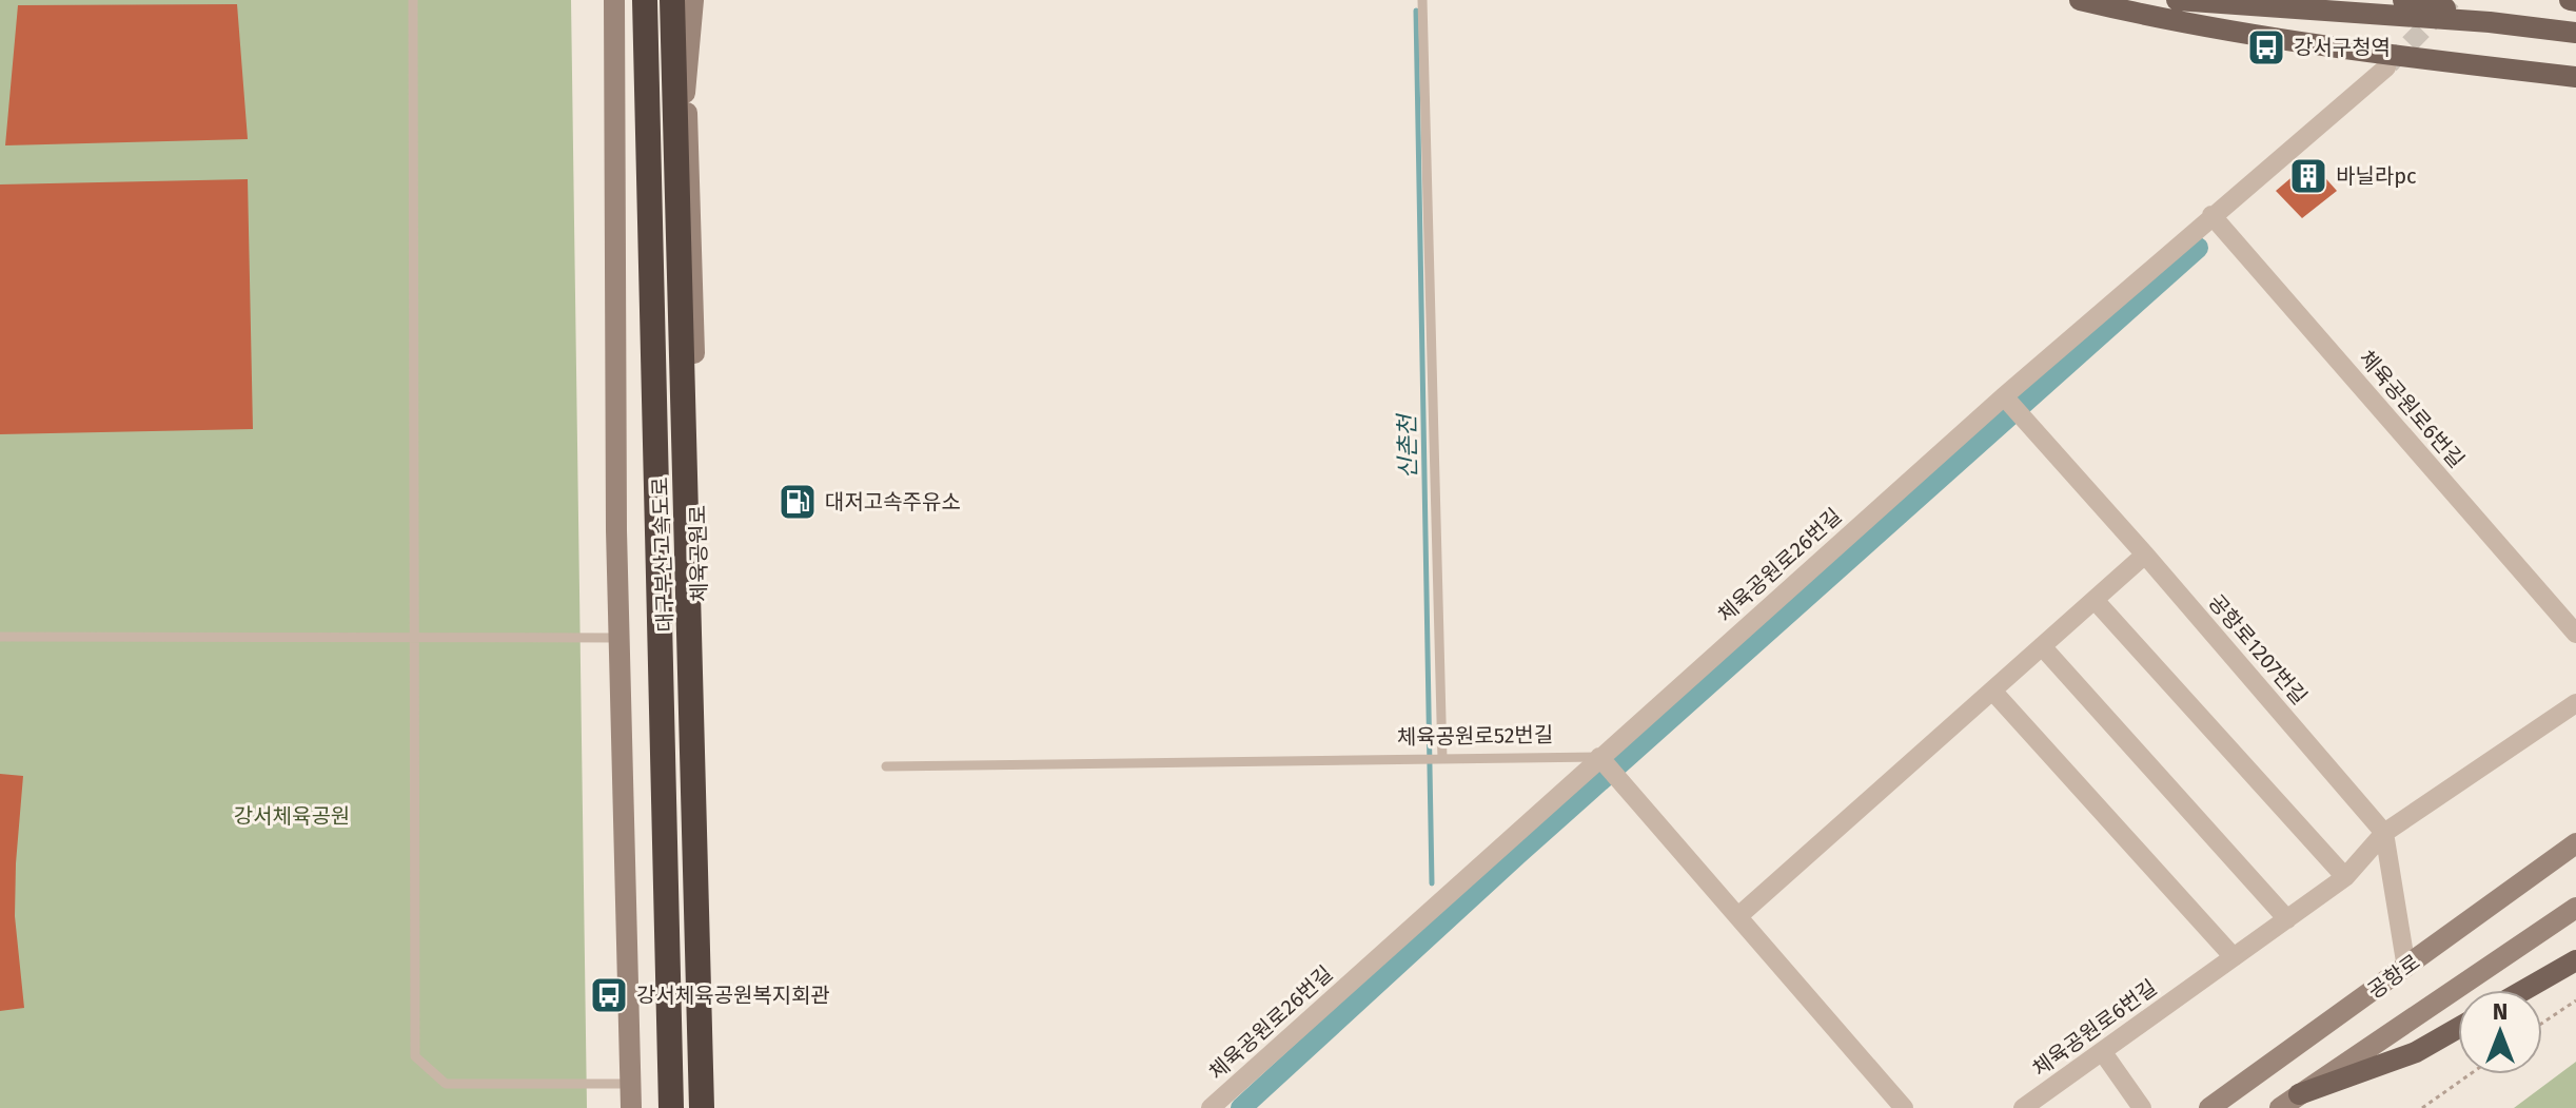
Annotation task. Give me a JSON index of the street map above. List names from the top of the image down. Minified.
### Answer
{"streets":{"highway":["대구부산고속도로"],"main road":["체육공원로","공항로"],"street":["체육공원로6번길","체육공원로26번길","공항로1207번길"],"lane":["체육공원로52번길"]},"crossings":[["체육공원로6번길","체육공원로26번길"],["체육공원로6번길","공항로1207번길"],["체육공원로26번길","공항로1207번길"],["체육공원로26번길","체육공원로52번길"]],"water":["신촌천"],"parks":["강서체육공원"],"places":{"bus stop":["강서구청역","강서체육공원복지회관"],"building":["바닐라pc"],"fuel station":["대저고속주유소"]},"north":"top"}
